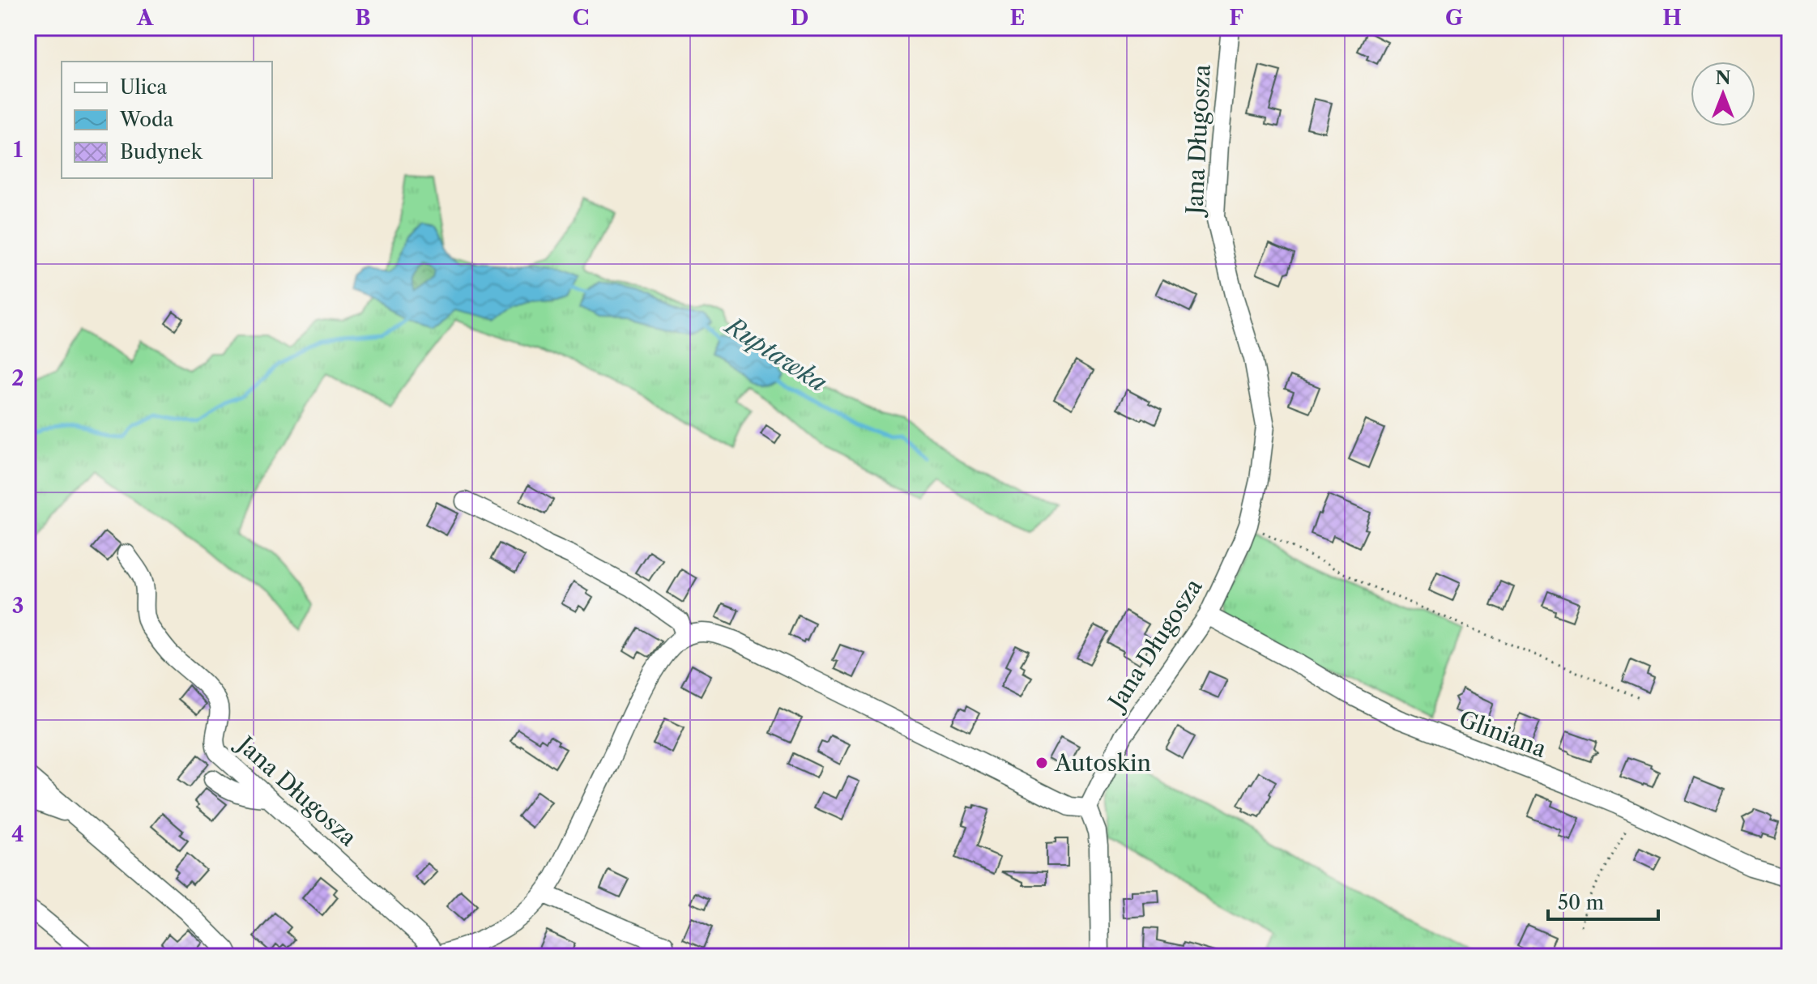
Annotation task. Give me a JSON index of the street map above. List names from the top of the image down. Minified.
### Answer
{"streets":{"street":["Jana Długosza","Gliniana"]},"crossings":[["Jana Długosza","Gliniana"]],"water":["Ruptawka"],"places":["Autoskin"],"legend":["Ulica","Woda","Budynek"],"scale_bar":"50 m","north":"top","grid":{"columns":["A","B","C","D","E","F","G","H"],"rows":["1","2","3","4"]}}
